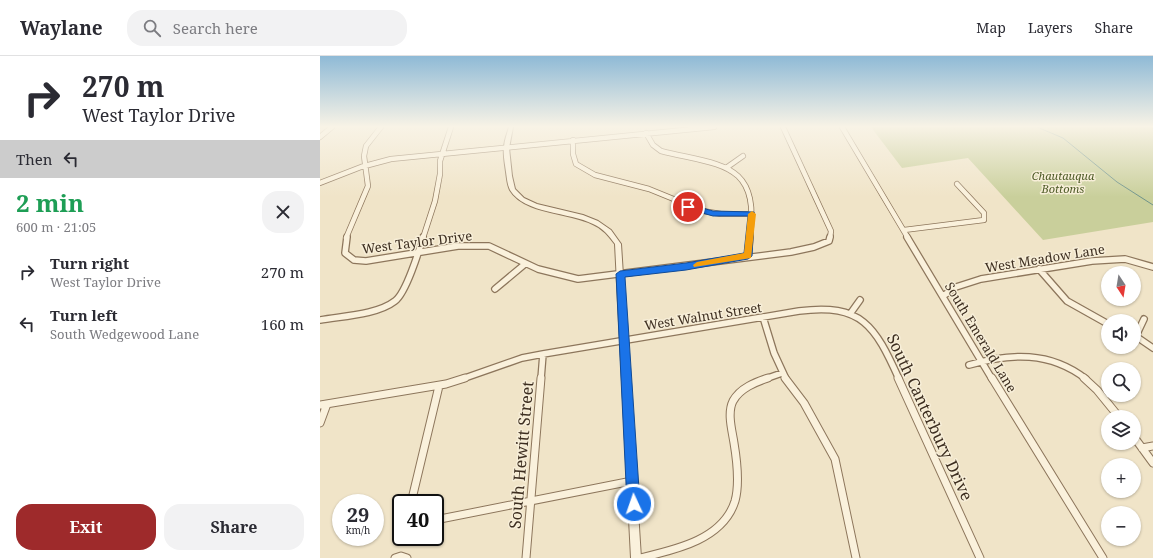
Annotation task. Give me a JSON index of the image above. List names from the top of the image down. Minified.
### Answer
{"streets":{"street":["West Taylor Drive","West Meadow Lane","West Walnut Street","South Emerald Lane","South Canterbury Drive","South Hewitt Street"]},"crossings":[["West Meadow Lane","South Emerald Lane"],["West Walnut Street","South Canterbury Drive"],["West Walnut Street","South Hewitt Street"]],"parks":["Chautauqua Bottoms"],"north":"bottom","page":{"header":"Waylane","search":"Search here","nav":["Map","Layers","Share"],"turn":["270 m","West Taylor Drive"],"then":"Then","heading":["2 min","600 m · 21:05"],"list":[{"name":"Turn right","note":"West Taylor Drive","value":"270 m"},{"name":"Turn left","note":"South Wedgewood Lane","value":"160 m"}],"map_buttons":["+","−"],"speed":"29 km/h","limit":"40","buttons":["Exit","Share"]}}
